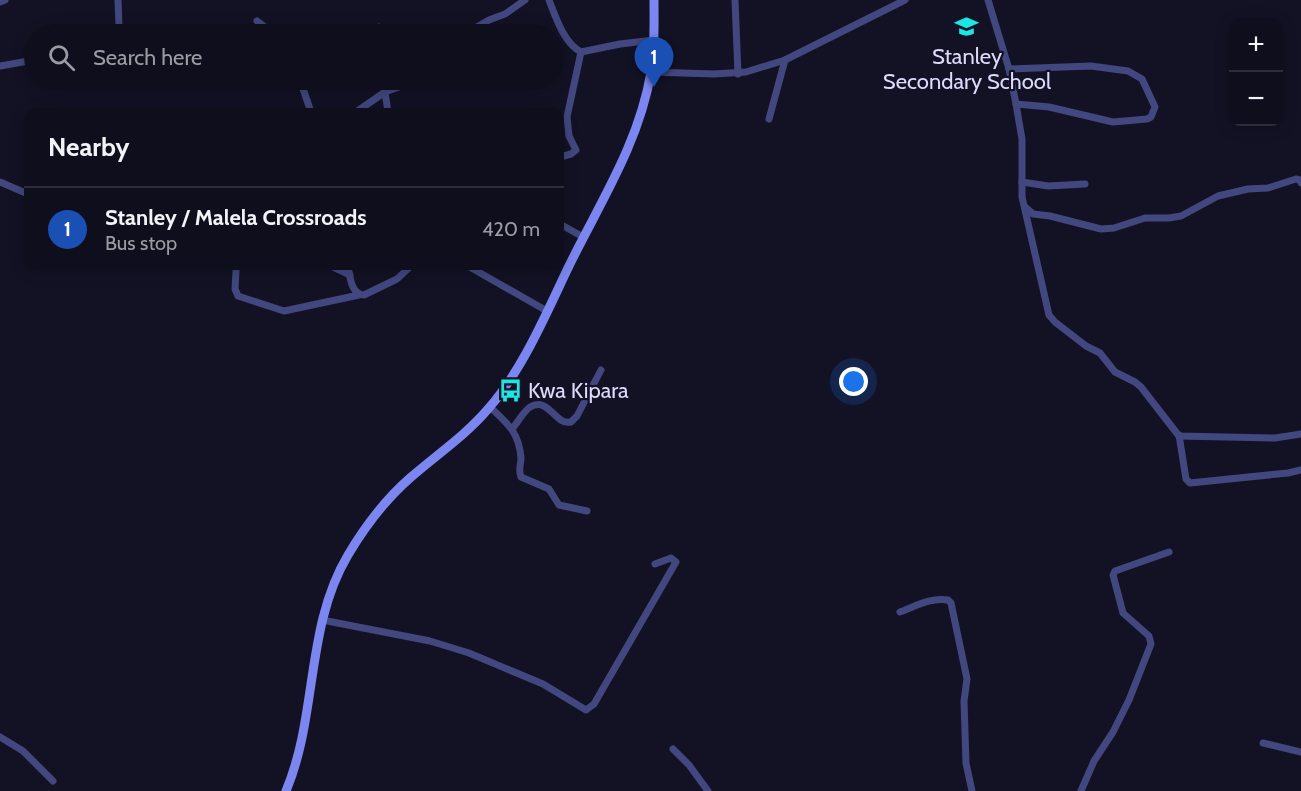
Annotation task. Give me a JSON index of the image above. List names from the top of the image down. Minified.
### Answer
{"places":{"school or university":["Stanley Secondary School"],"bus stop":["Kwa Kipara"]},"page":{"map_buttons":["+","−"],"search":"Search here","pins":"1","heading":"Nearby","list":[{"mark":"1","name":"Stanley / Malela Crossroads","note":"Bus stop","value":"420 m"}]}}
